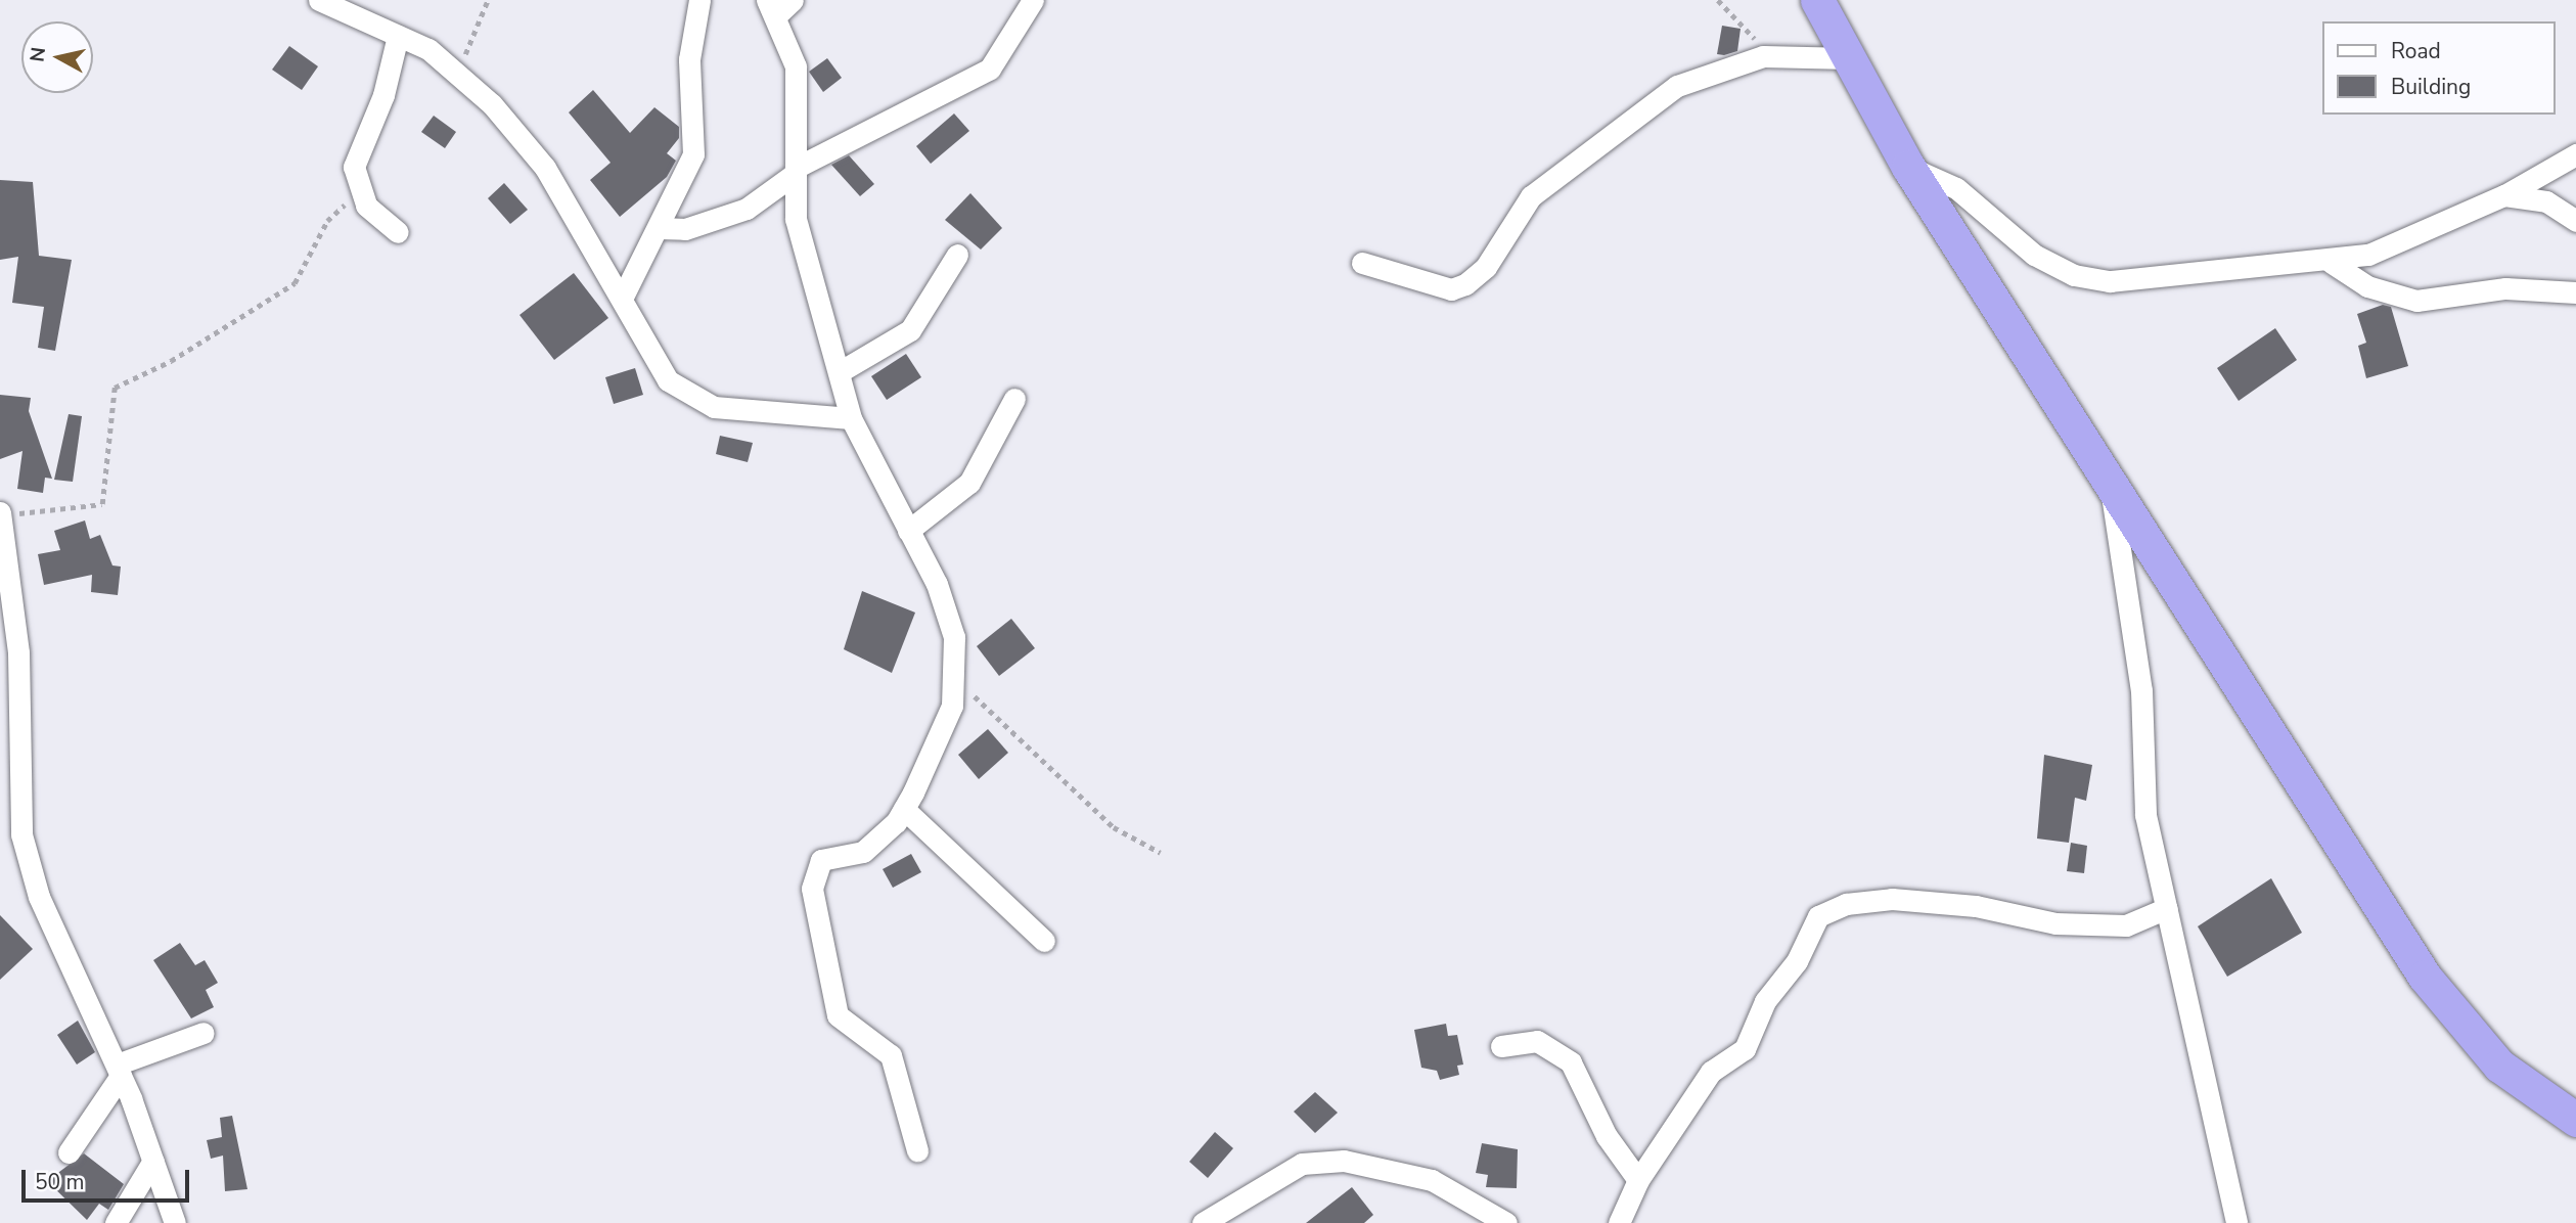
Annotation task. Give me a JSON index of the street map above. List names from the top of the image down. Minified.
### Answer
{"legend":["Road","Building"],"scale_bar":"50 m","north":"left"}
